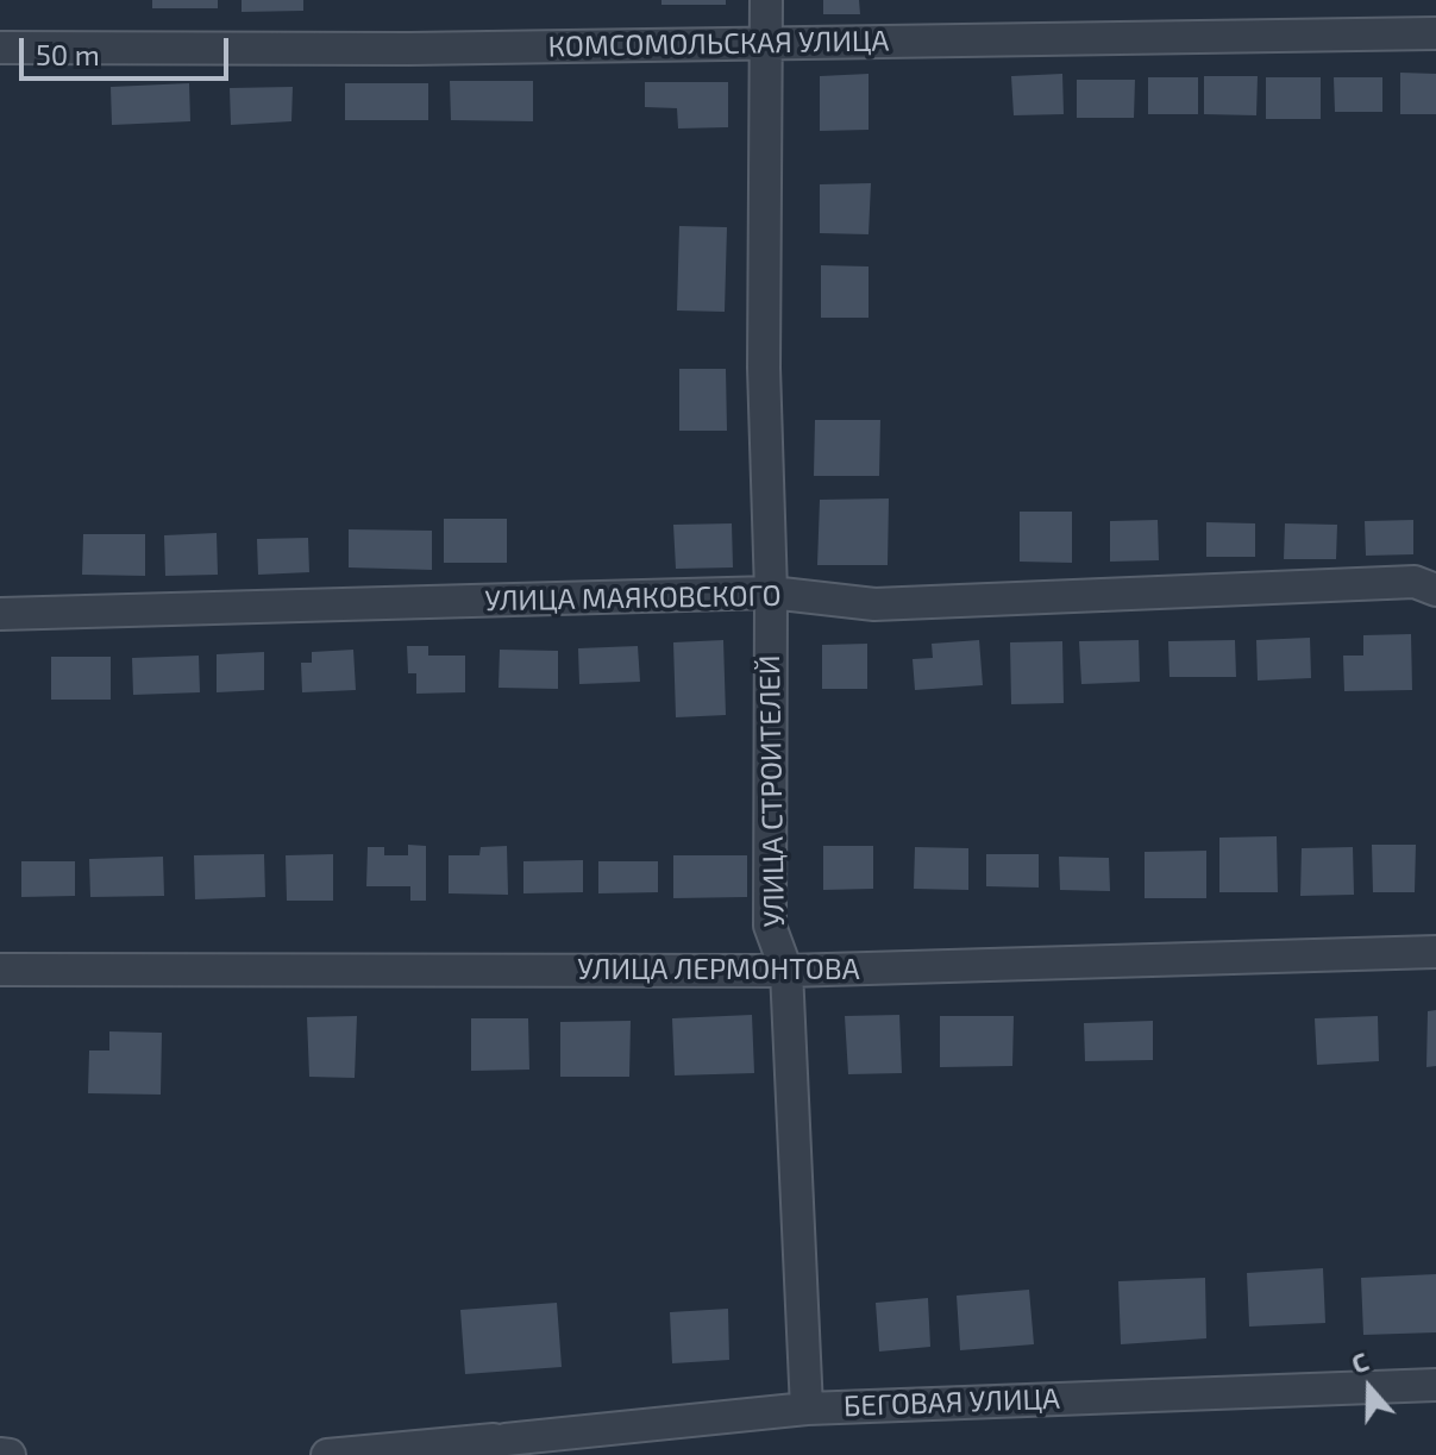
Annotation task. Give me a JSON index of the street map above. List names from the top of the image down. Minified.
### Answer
{"streets":{"street":["КОМСОМОЛЬСКАЯ УЛИЦА","УЛИЦА МАЯКОВСКОГО","УЛИЦА СТРОИТЕЛЕЙ","УЛИЦА ЛЕРМОНТОВА","БЕГОВАЯ УЛИЦА"]},"crossings":[["КОМСОМОЛЬСКАЯ УЛИЦА","УЛИЦА СТРОИТЕЛЕЙ"],["УЛИЦА МАЯКОВСКОГО","УЛИЦА СТРОИТЕЛЕЙ"],["УЛИЦА СТРОИТЕЛЕЙ","УЛИЦА ЛЕРМОНТОВА"],["УЛИЦА СТРОИТЕЛЕЙ","БЕГОВАЯ УЛИЦА"]],"scale_bar":"50 m","north":"top"}
